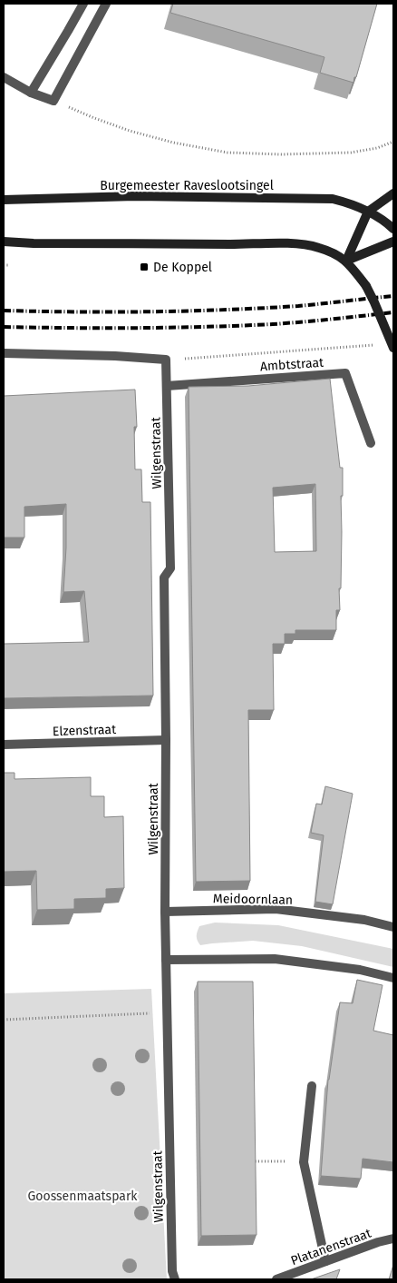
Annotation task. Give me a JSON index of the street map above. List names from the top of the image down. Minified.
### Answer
{"streets":{"main road":["Burgemeester Raveslootsingel"],"street":["Ambtstraat","Wilgenstraat","Elzenstraat","Meidoornlaan","Platanenstraat"]},"crossings":[["Ambtstraat","Wilgenstraat"],["Wilgenstraat","Elzenstraat"],["Wilgenstraat","Meidoornlaan"]],"parks":["Goossenmaatspark"],"places":{"transit":["De Koppel"]}}
